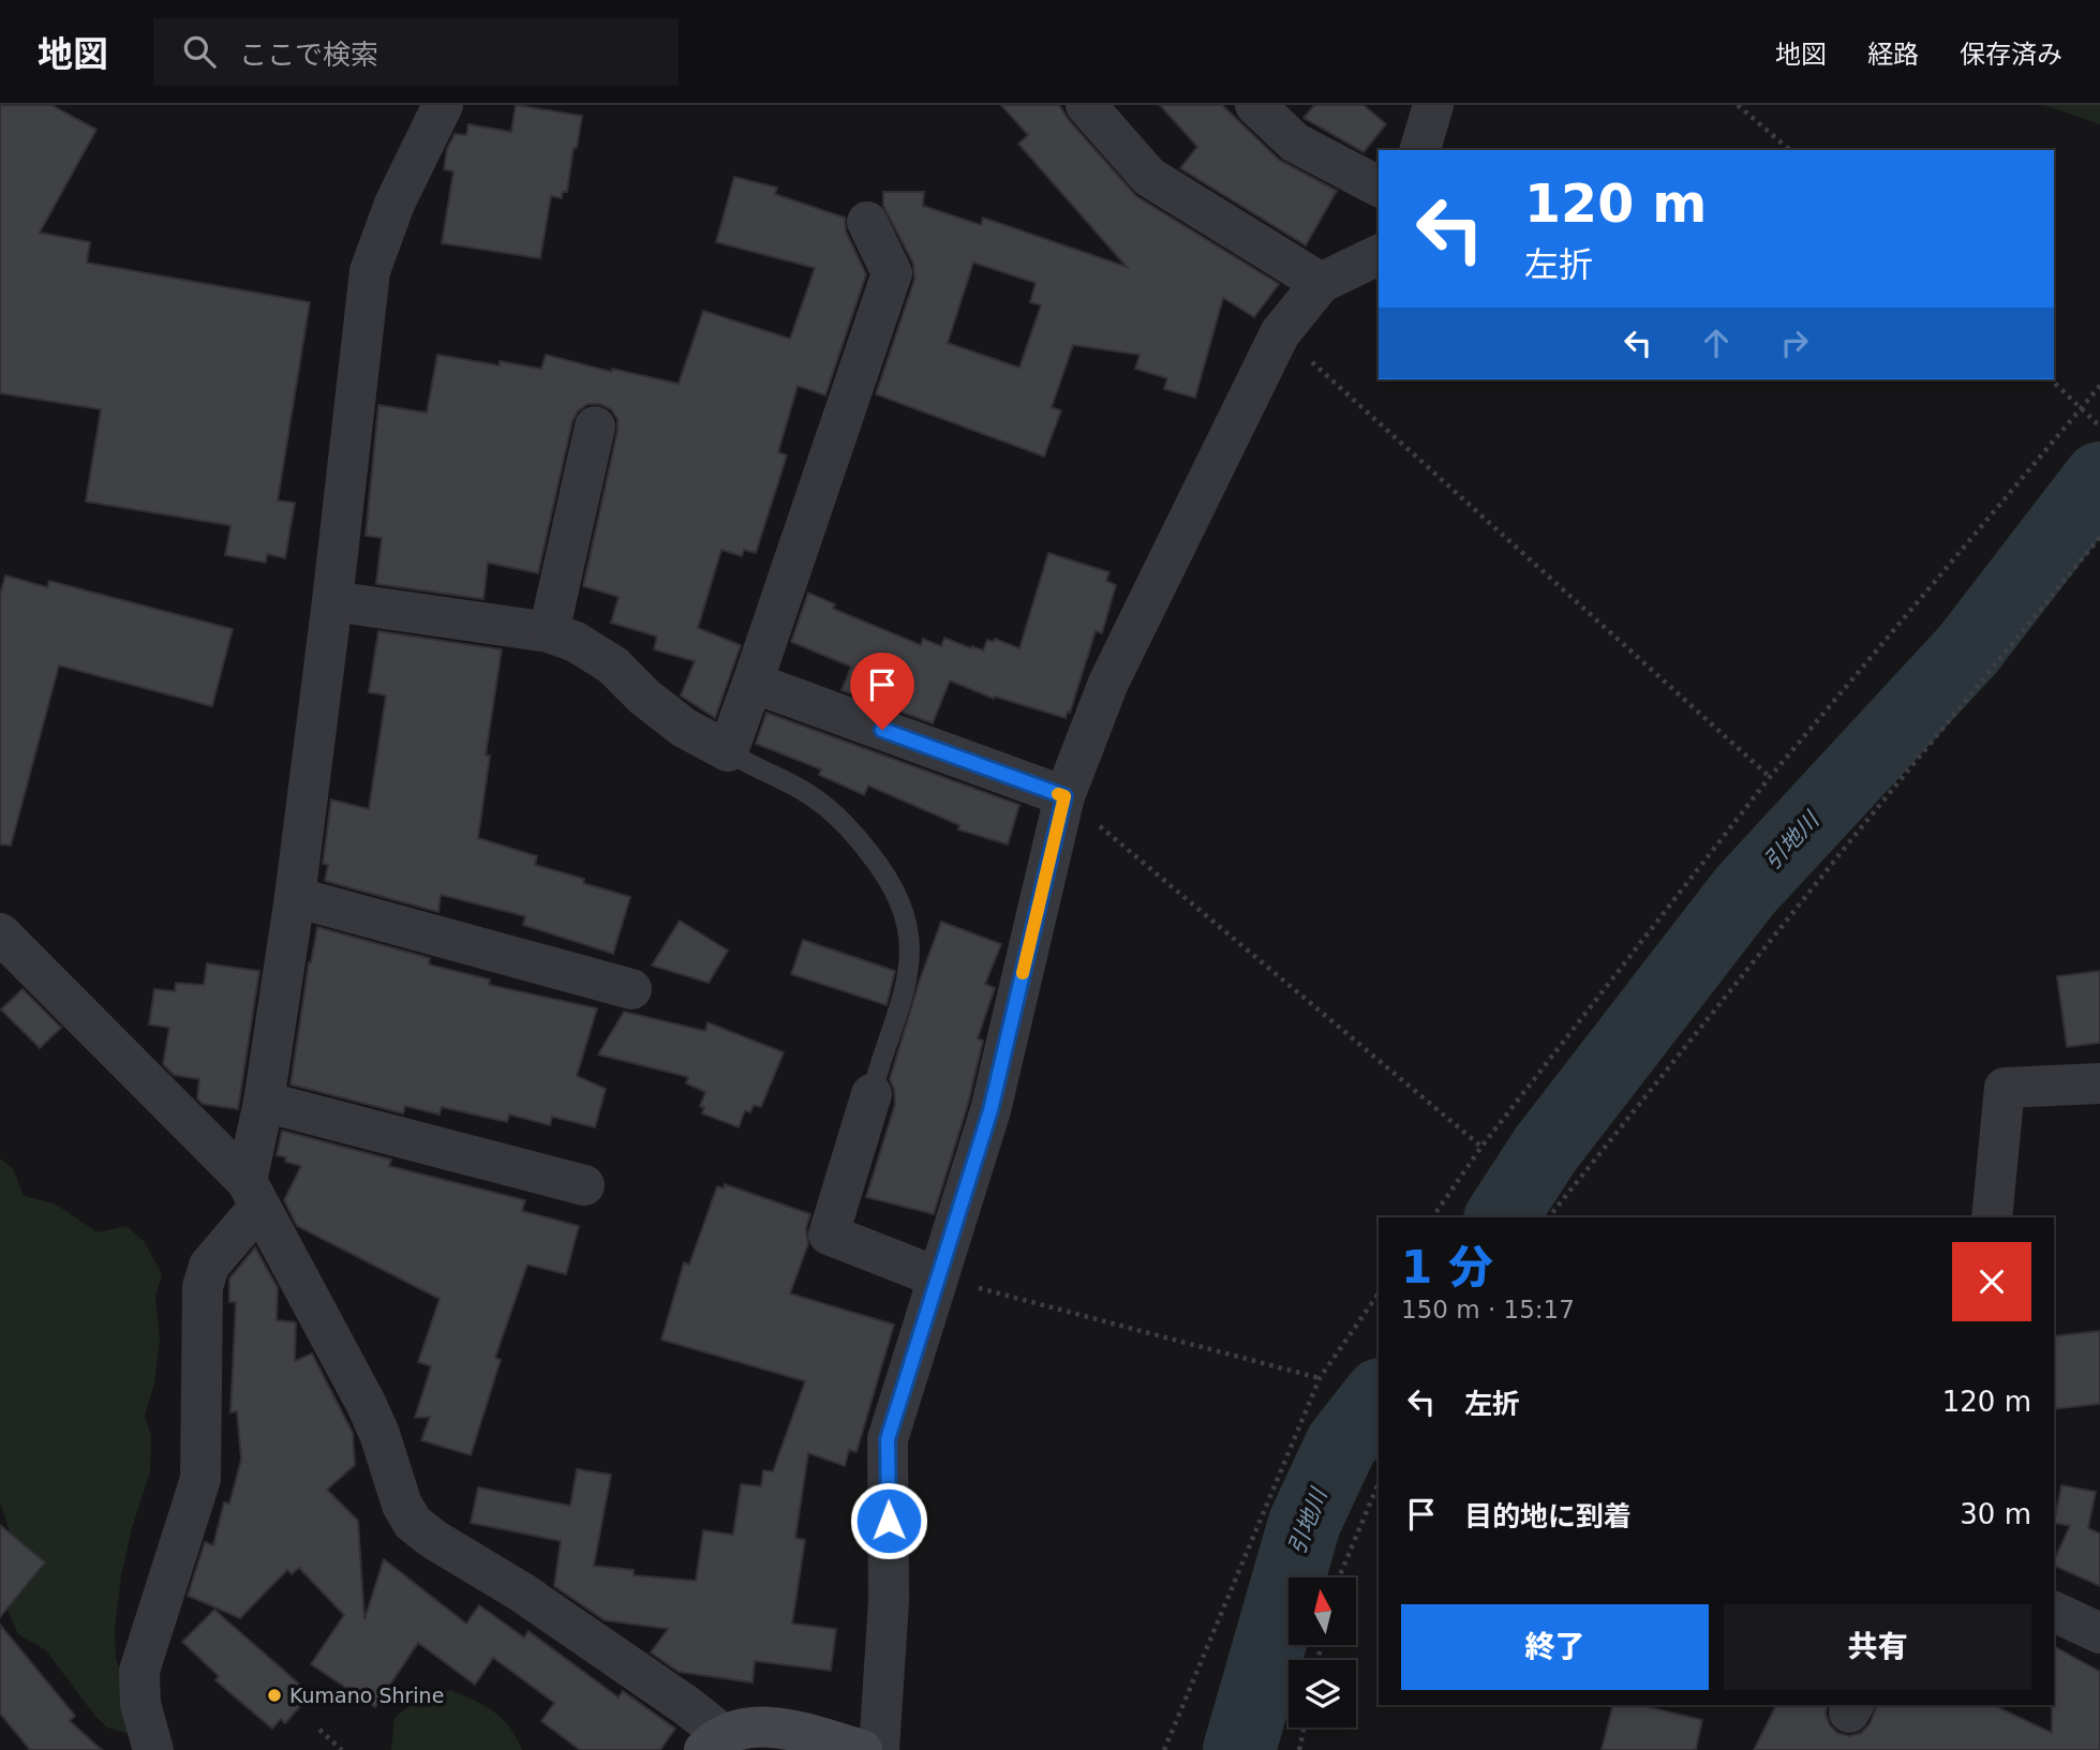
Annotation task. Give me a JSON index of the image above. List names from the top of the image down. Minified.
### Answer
{"water":["引地川"],"places":["Kumano Shrine"],"north":"top","page":{"header":"地図","search":"ここで検索","nav":["地図","経路","保存済み"],"turn":["120 m","左折"],"heading":["1 分","150 m · 15:17"],"list":[{"name":"左折","value":"120 m"},{"name":"目的地に到着","value":"30 m"}],"buttons":["終了","共有"]}}
